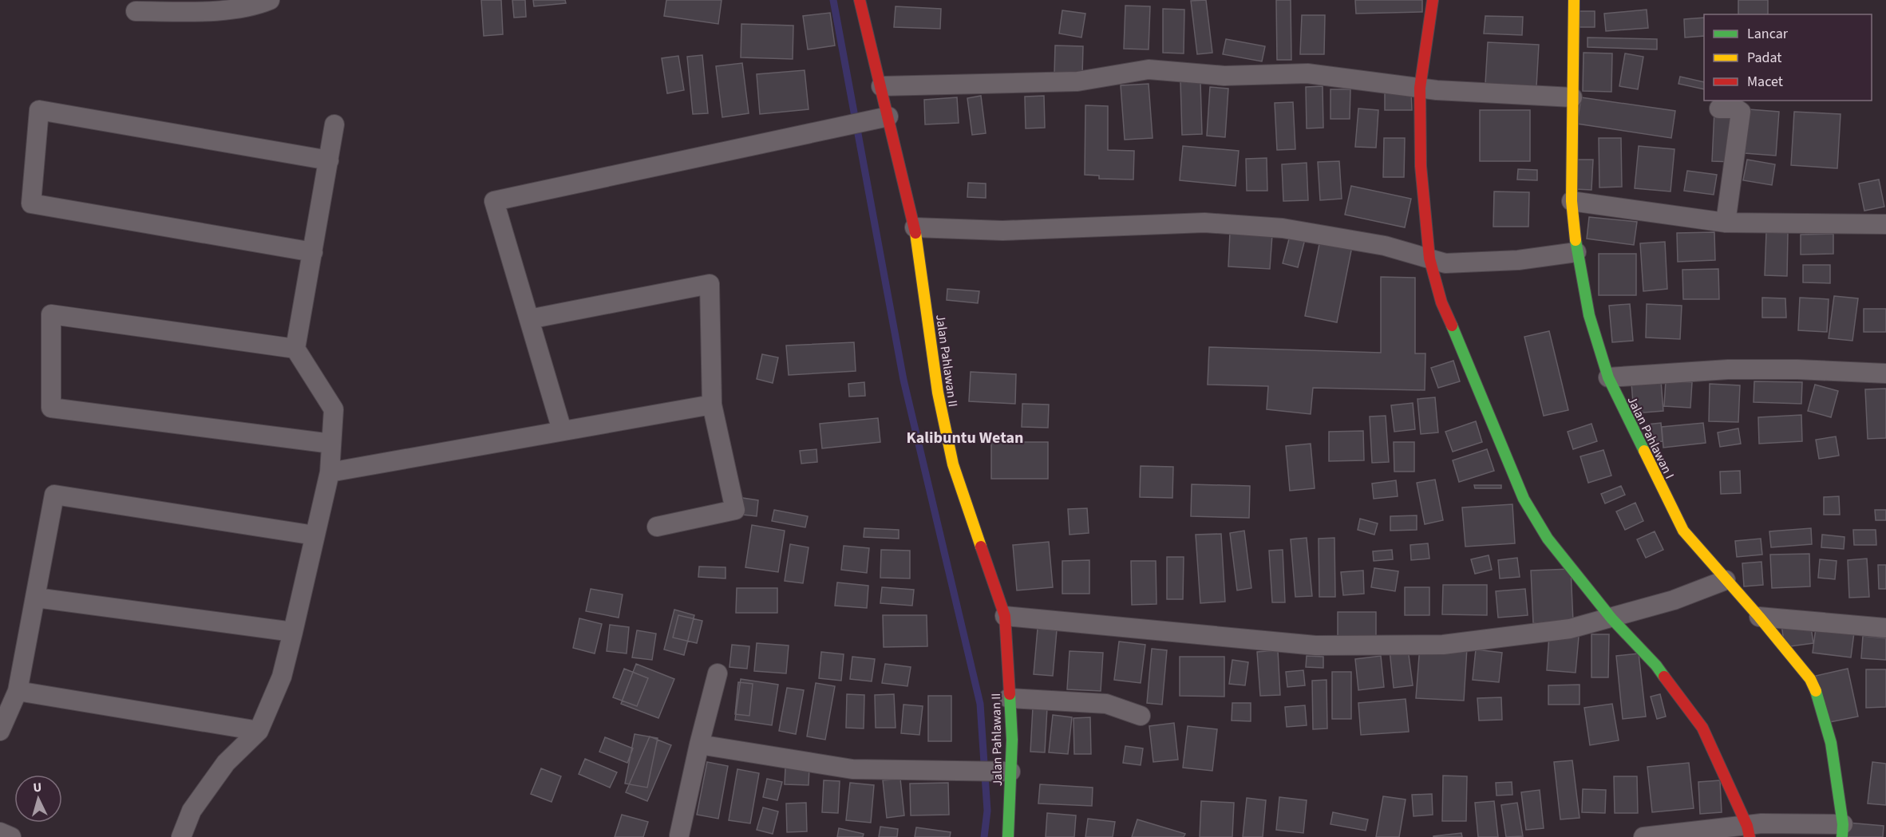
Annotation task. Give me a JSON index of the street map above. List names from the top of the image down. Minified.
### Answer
{"streets":{"street":["Jalan Pahlawan II","Jalan Pahlawan I"]},"districts":["Kalibuntu Wetan"],"legend":["Lancar","Padat","Macet"],"north":"top"}
